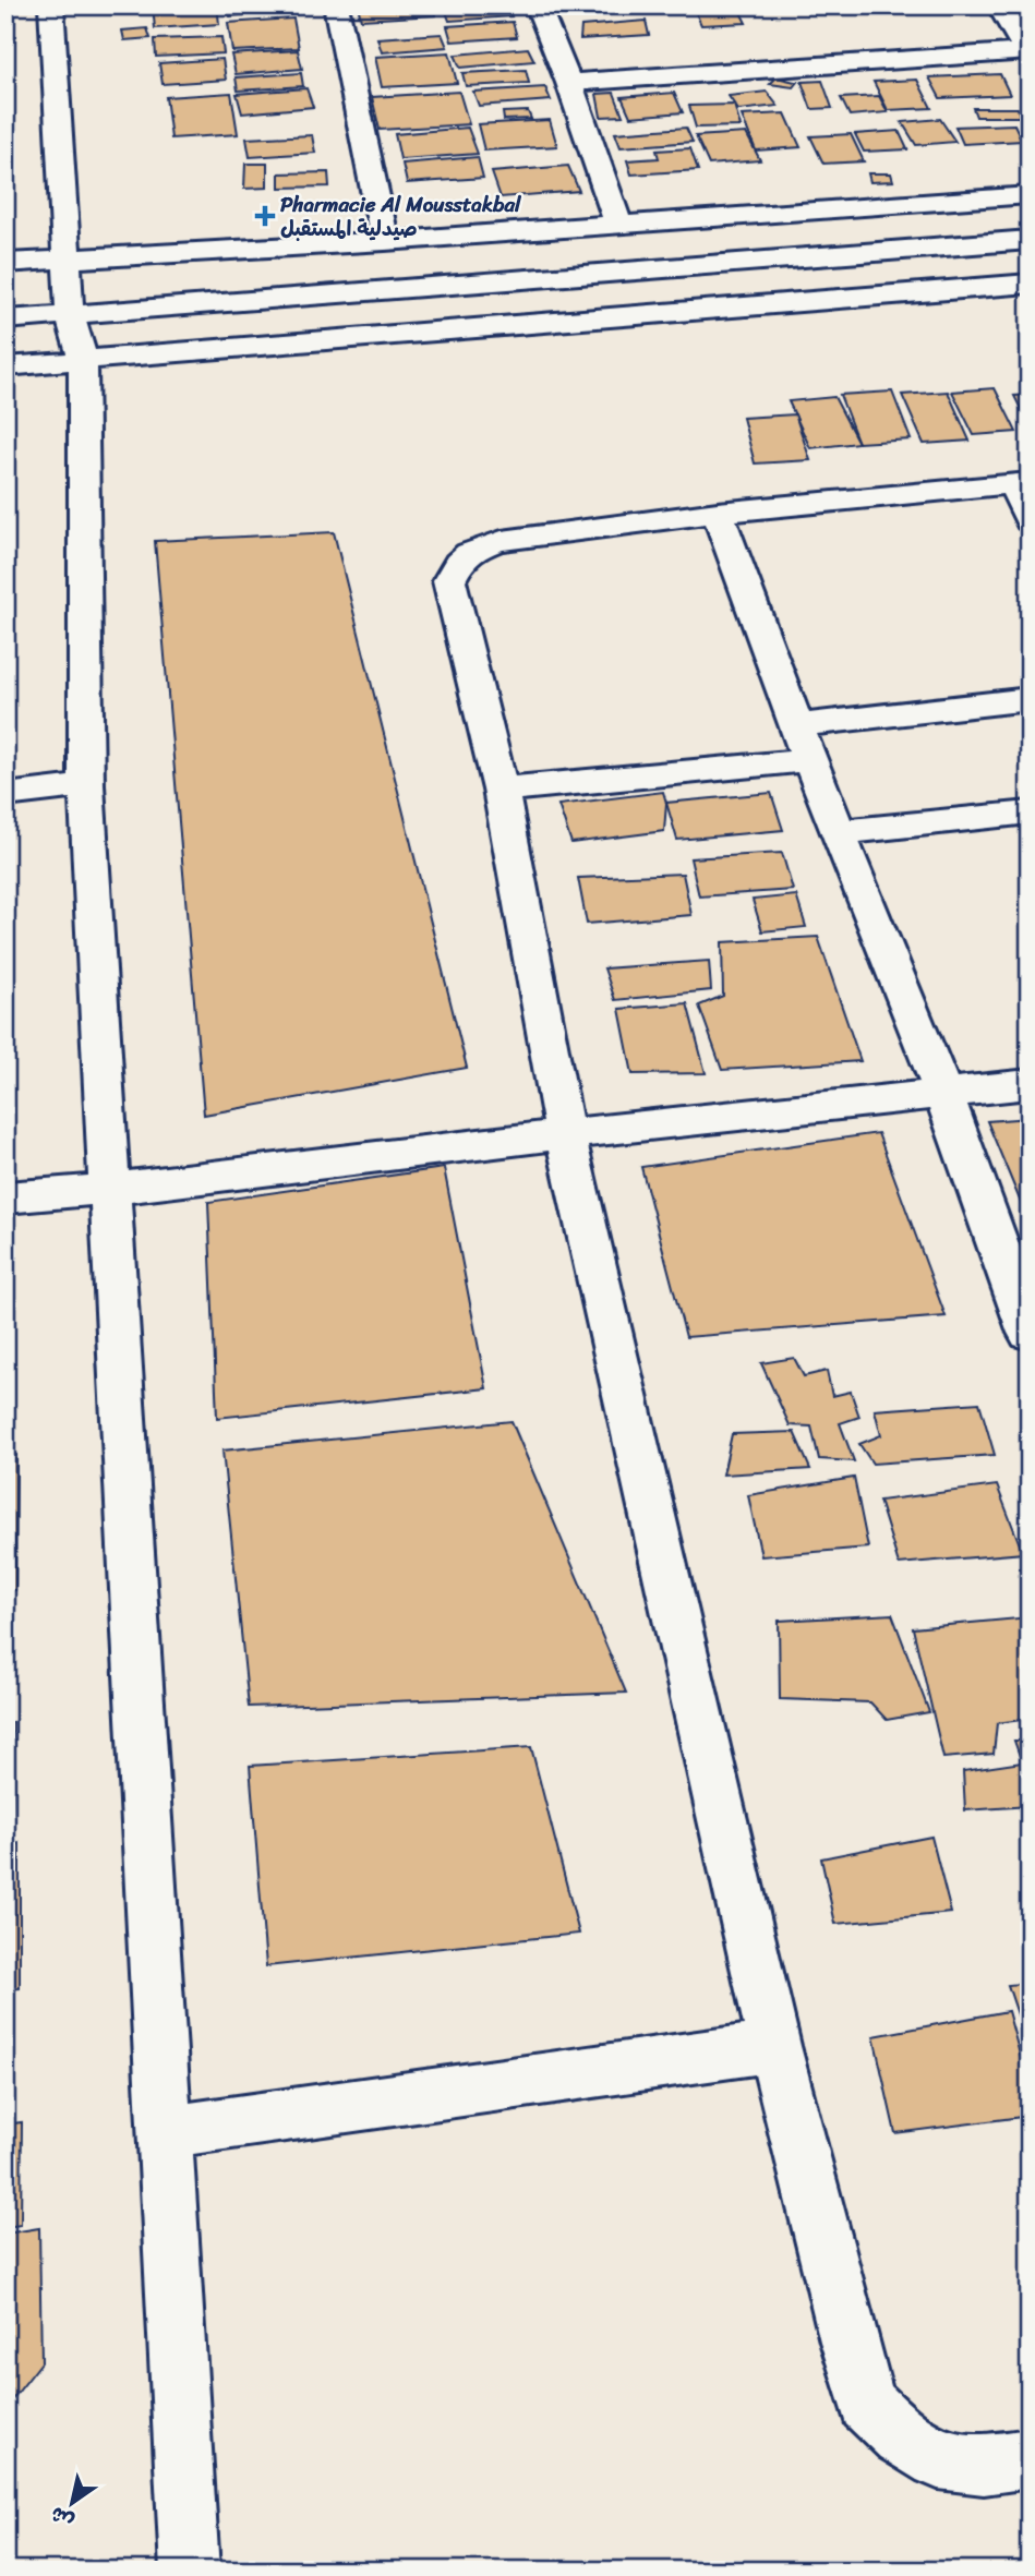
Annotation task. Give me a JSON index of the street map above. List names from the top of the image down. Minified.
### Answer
{"places":{"health":["Pharmacie Al Mousstakbal صيدلية المستقبل"]},"north":"bottom left"}
